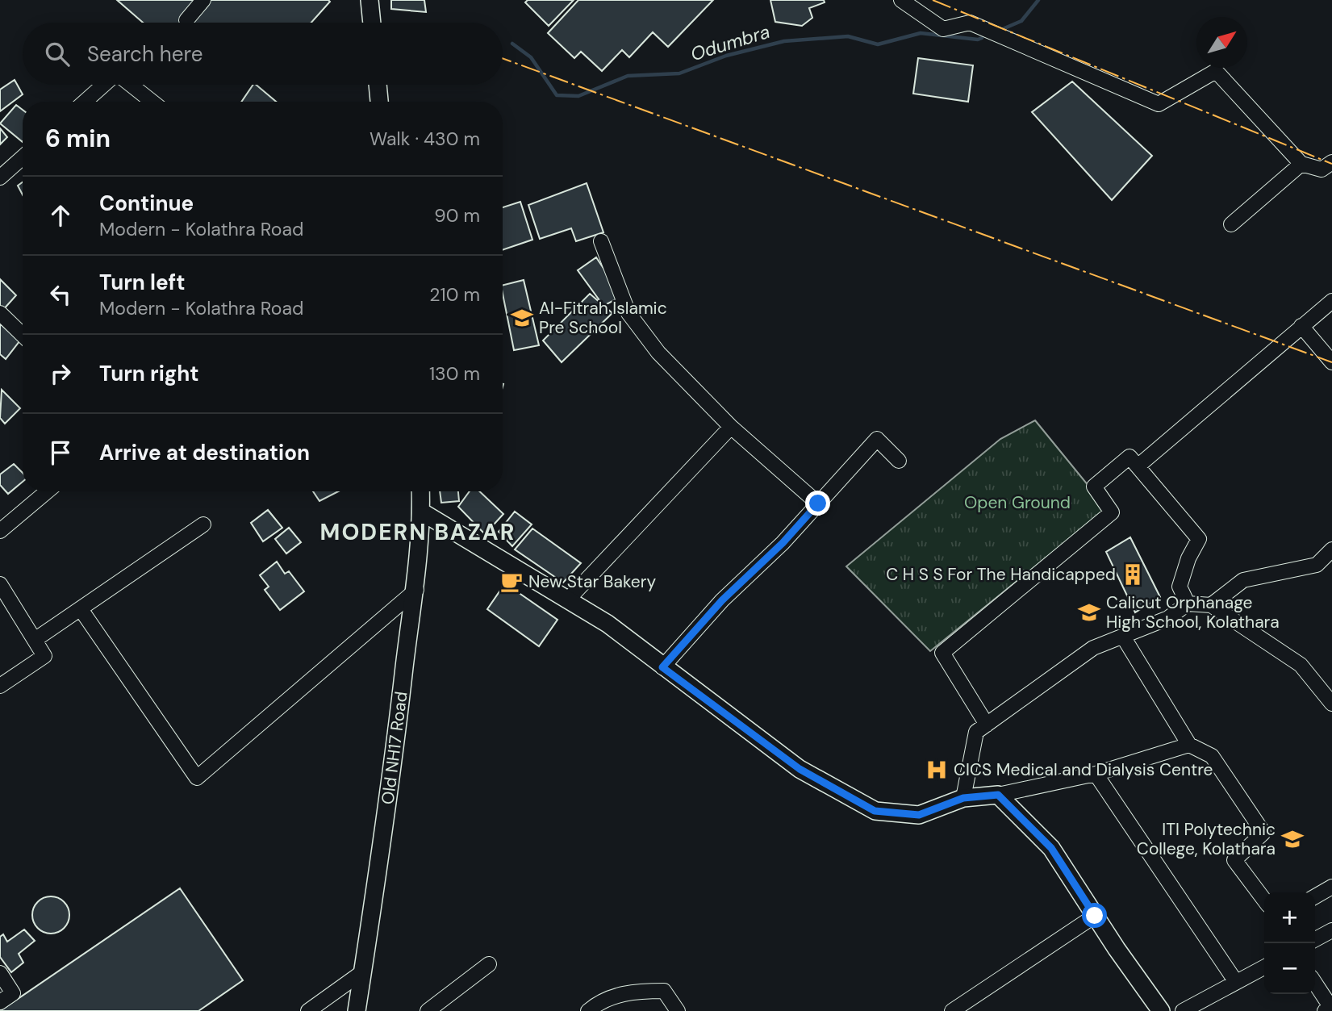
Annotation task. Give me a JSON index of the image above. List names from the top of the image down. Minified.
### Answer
{"streets":{"main road":["Old NH17 Road"]},"districts":["MODERN BAZAR"],"water":["Odumbra"],"parks":["Open Ground"],"places":{"school or university":["Al-Fitrah Islamic Pre School","Calicut Orphanage High School, Kolathara","ITI Polytechnic College, Kolathara"],"building":["C H S S For The Handicapped"],"cafe":["New Star Bakery"],"hospital":["CICS Medical and Dialysis Centre"]},"north":"top right","page":{"search":"Search here","heading":["6 min","Walk · 430 m"],"list":[["Continue","Modern - Kolathra Road","90 m"],["Turn left","Modern - Kolathra Road","210 m"],["Turn right","130 m"],"Arrive at destination"],"map_buttons":["+","−"]}}
